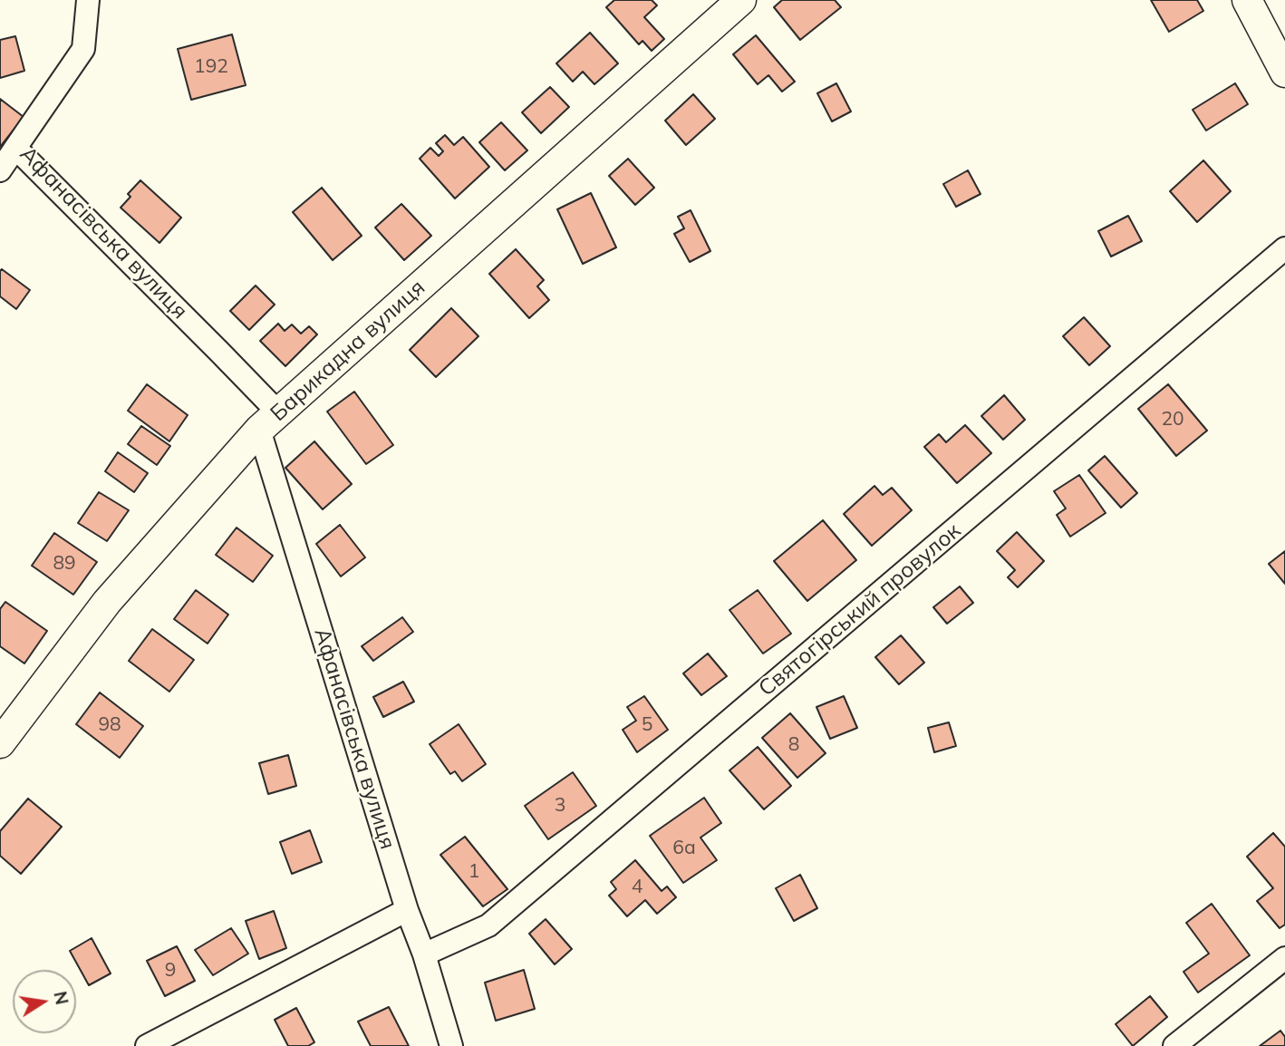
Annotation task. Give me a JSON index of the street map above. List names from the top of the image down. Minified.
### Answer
{"streets":{"street":["Афанасівська вулиця","Барикадна вулиця","Святогірський провулок"]},"crossings":[["Афанасівська вулиця","Барикадна вулиця"],["Афанасівська вулиця","Святогірський провулок"]],"house_numbers":["192","20","89","98","5","8","3","6а","1","4","9"],"north":"right"}
